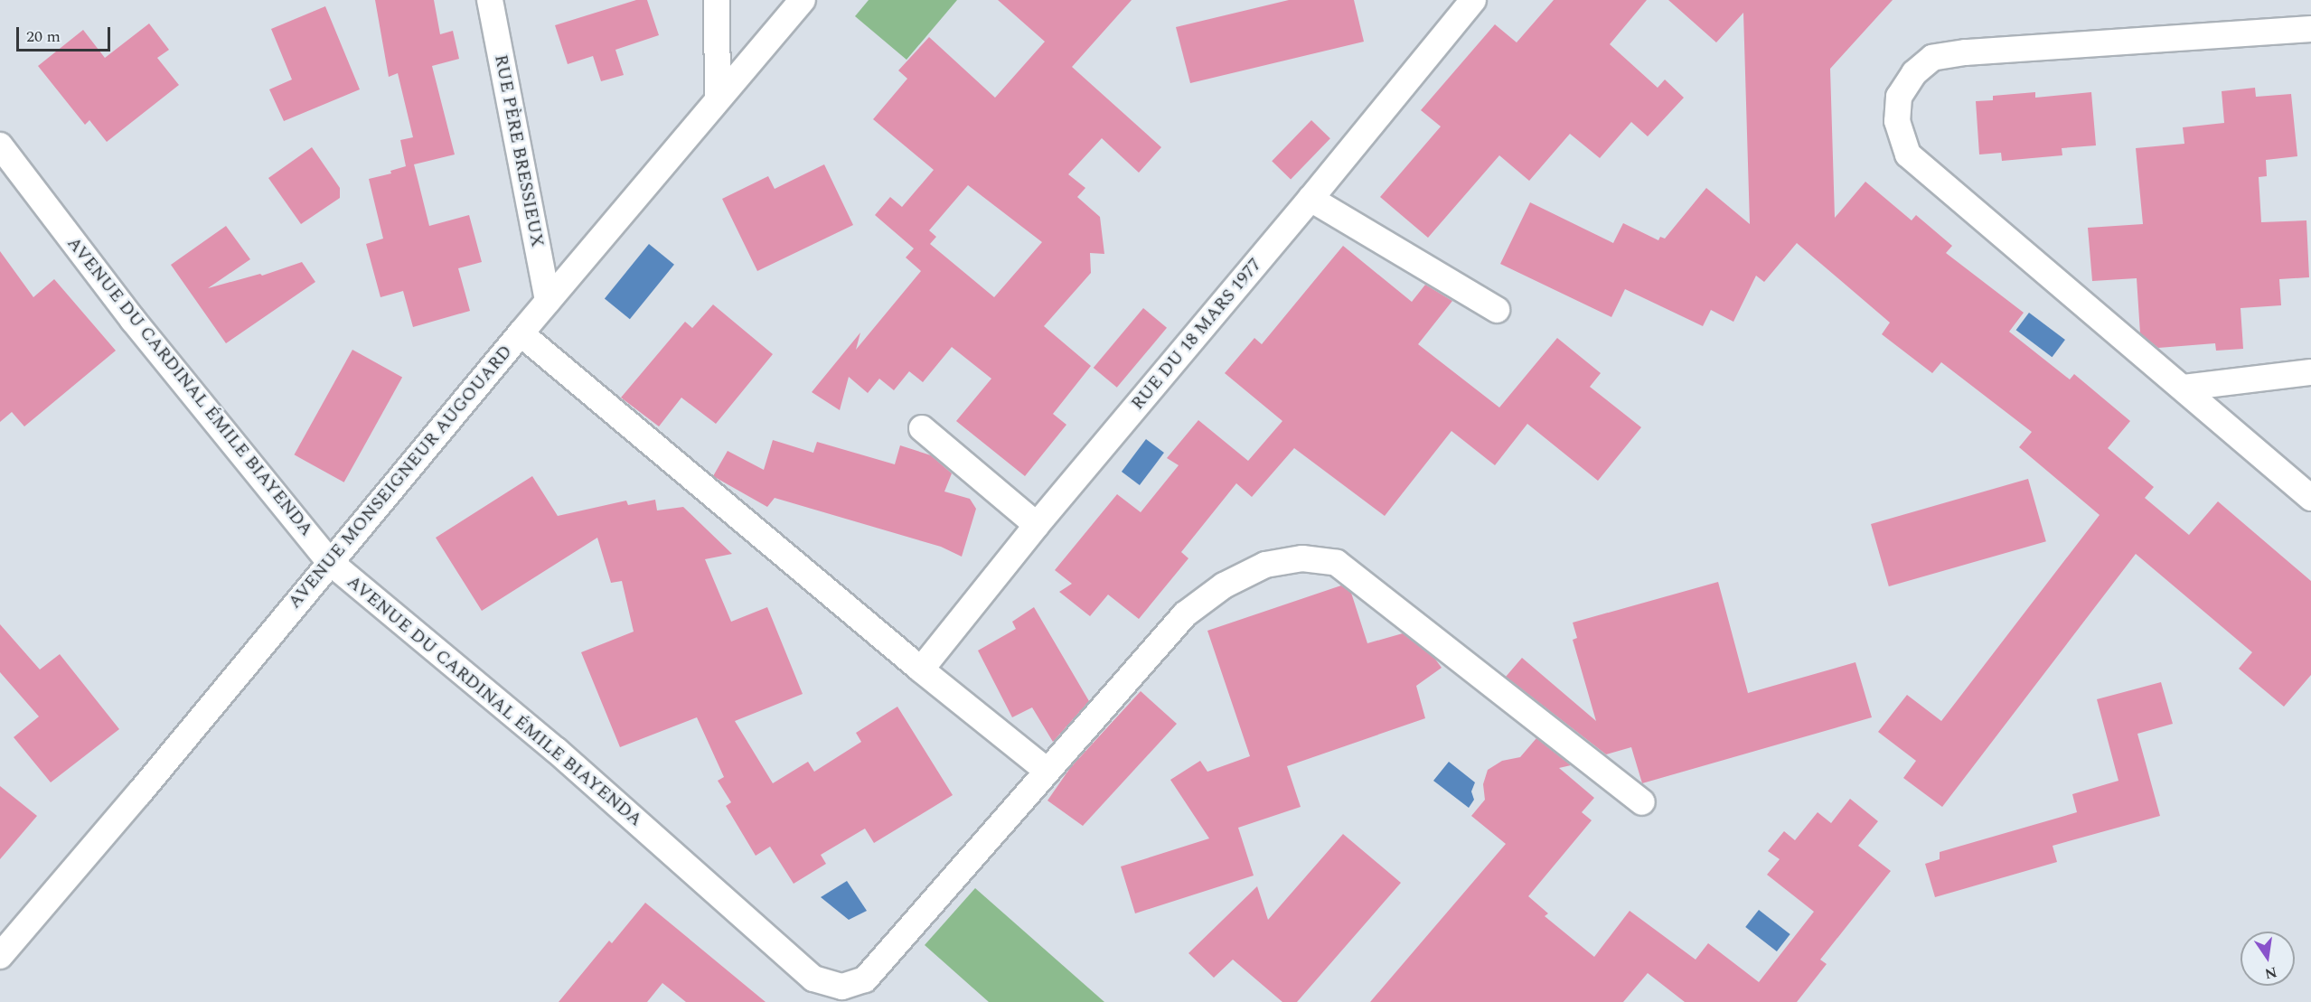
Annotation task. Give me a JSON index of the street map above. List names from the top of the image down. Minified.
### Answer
{"streets":{"street":["RUE PÈRE BRESSIEUX","RUE DU 18 MARS 1977","AVENUE DU CARDINAL ÉMILE BIAYENDA","AVENUE MONSEIGNEUR AUGOUARD"]},"crossings":[["RUE PÈRE BRESSIEUX","AVENUE MONSEIGNEUR AUGOUARD"],["AVENUE DU CARDINAL ÉMILE BIAYENDA","AVENUE MONSEIGNEUR AUGOUARD"]],"scale_bar":"20 m","north":"bottom"}
